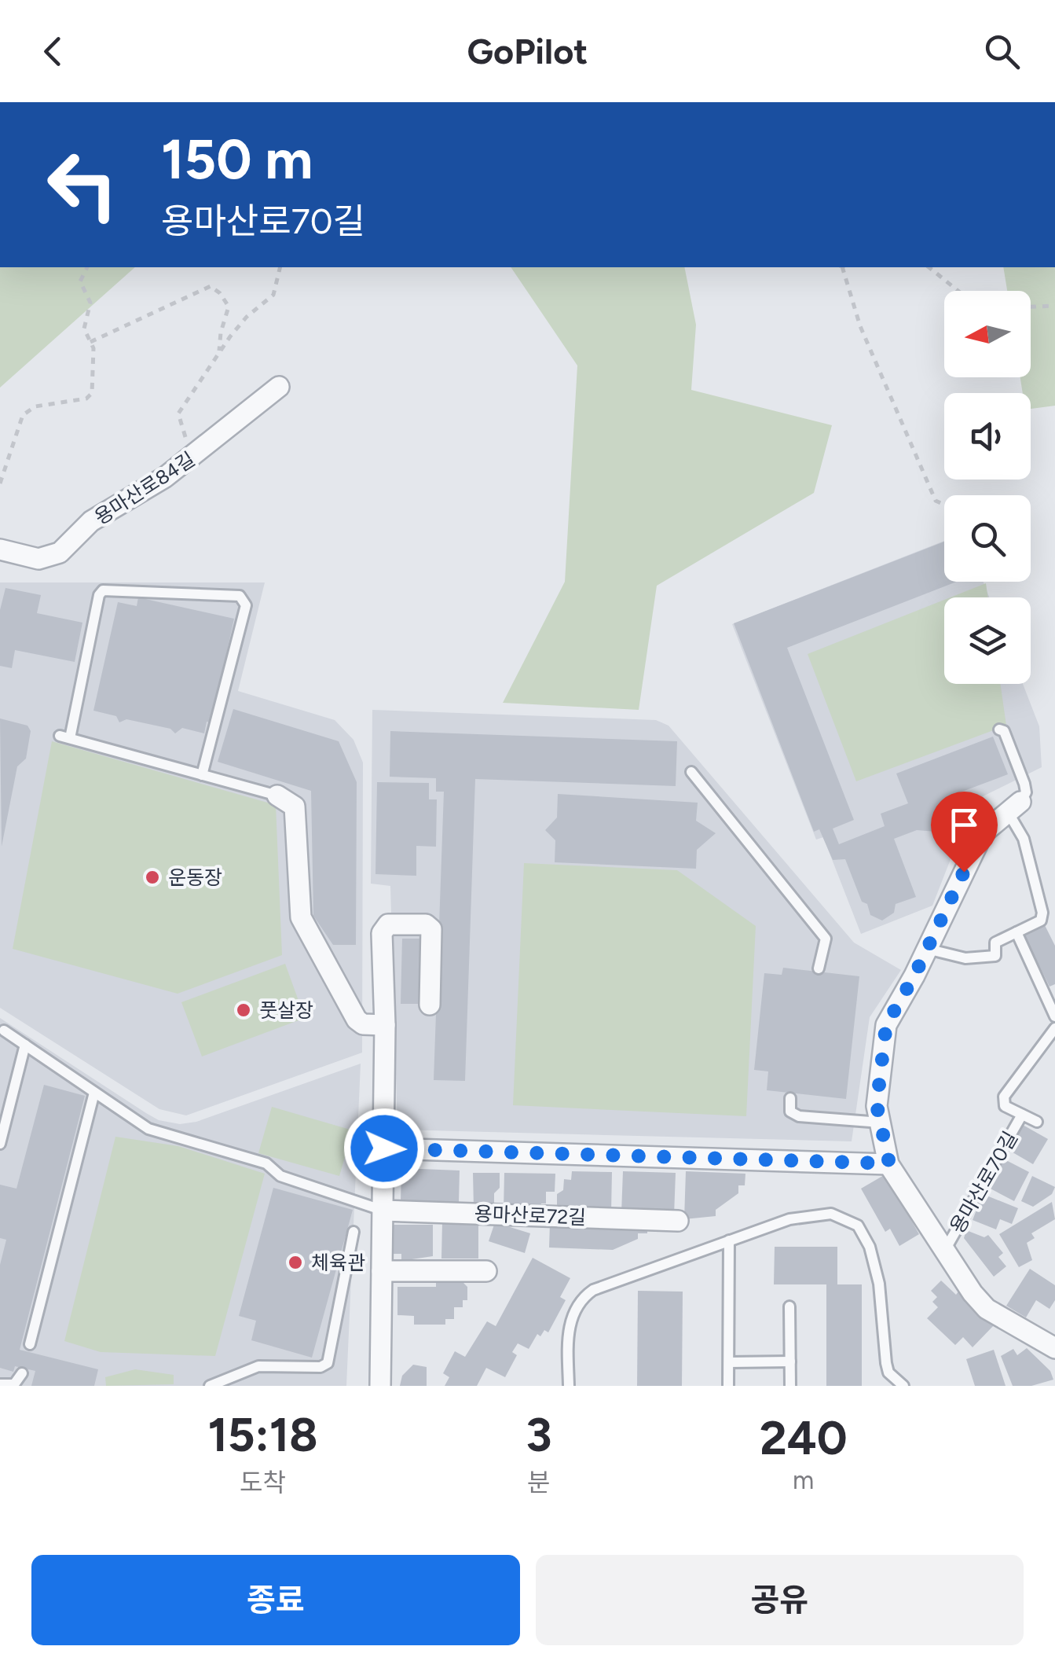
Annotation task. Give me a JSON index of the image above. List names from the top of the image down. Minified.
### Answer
{"streets":{"street":["용마산로84길","용마산로70길","용마산로72길"]},"places":["운동장","풋살장","체육관"],"north":"left","page":{"header":"GoPilot","turn":["150 m","용마산로70길"],"eta":["15:18","도착","3","분","240","m"],"buttons":["종료","공유"]}}
